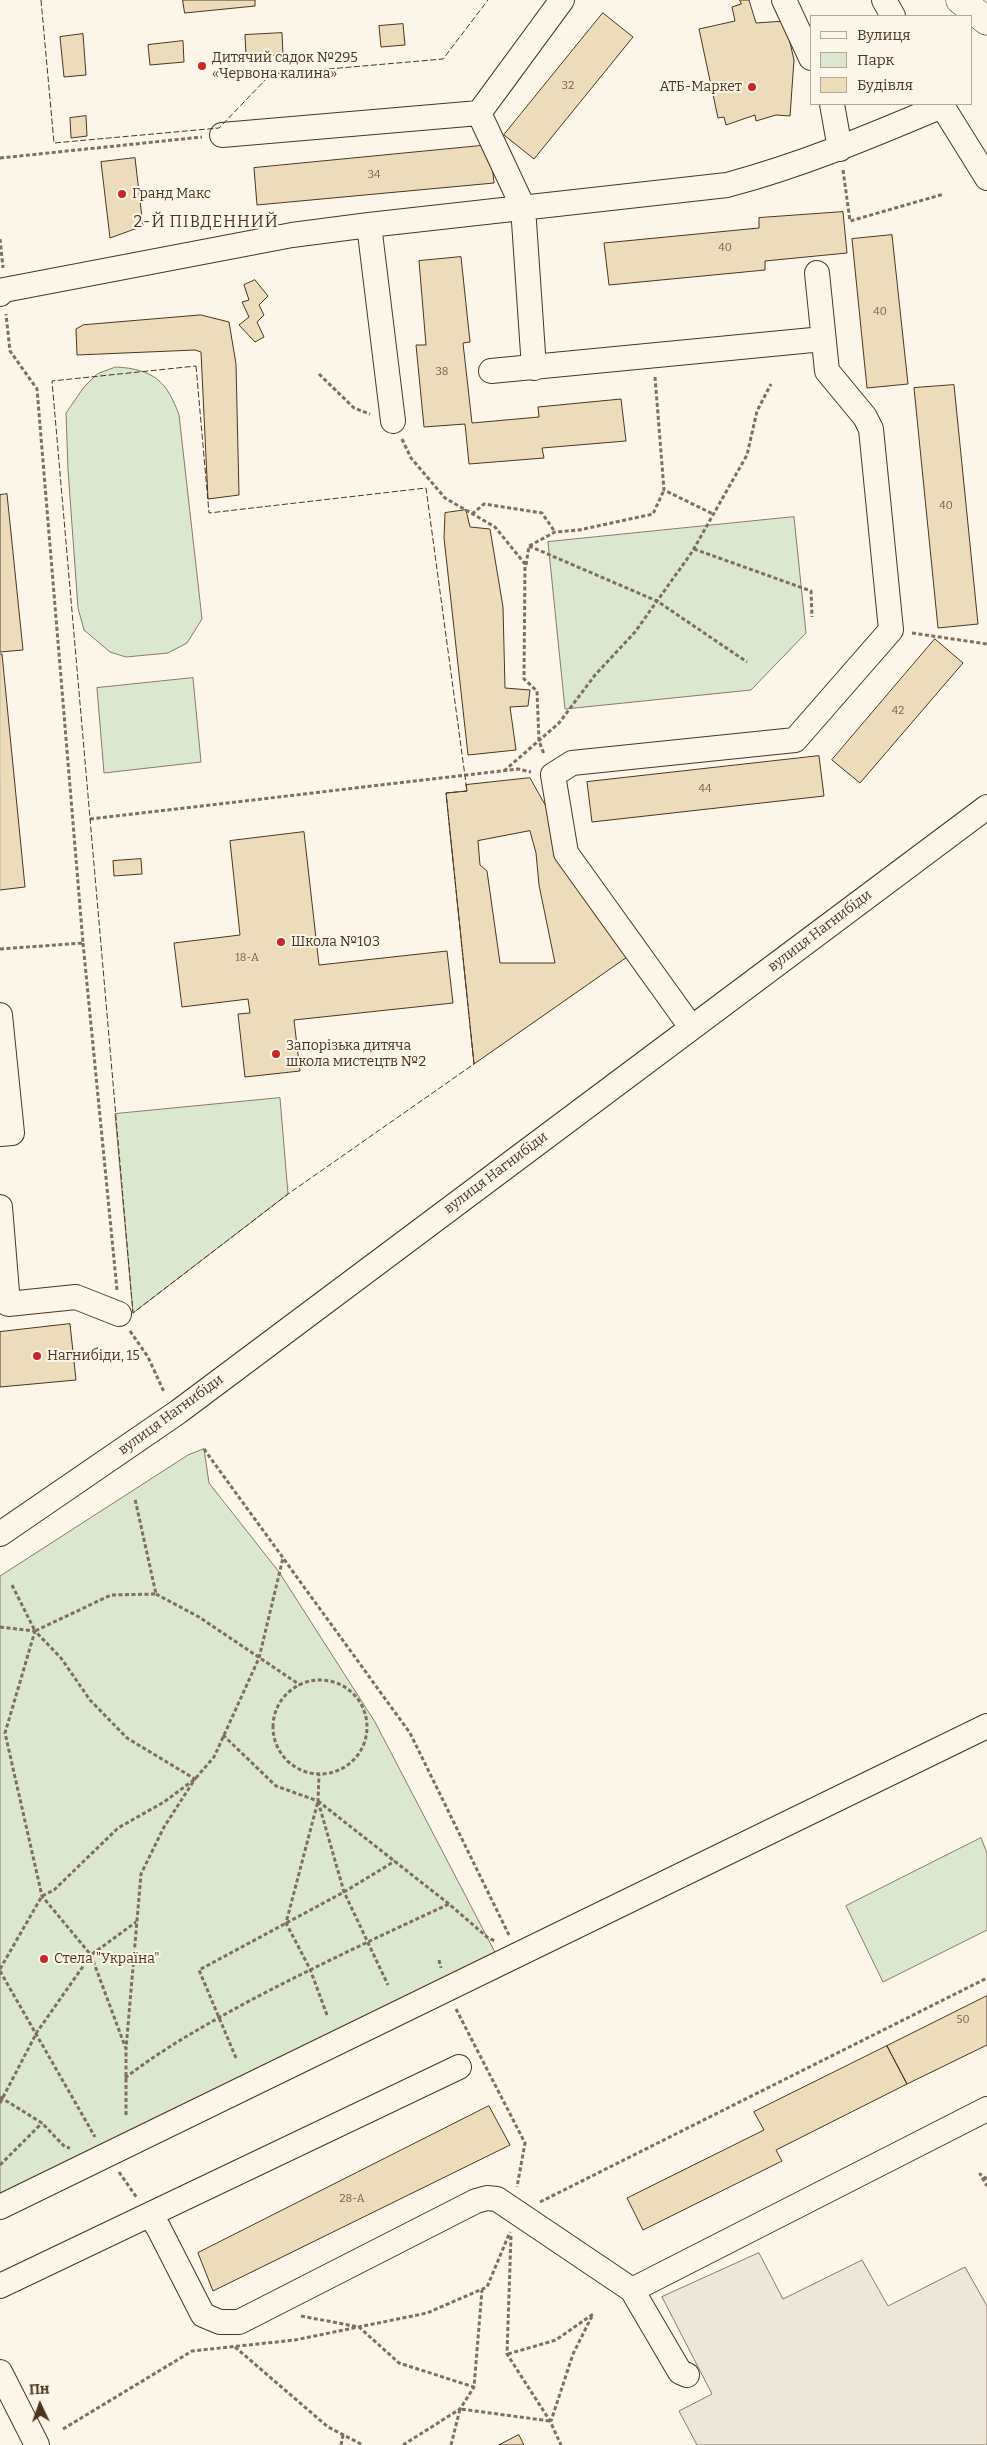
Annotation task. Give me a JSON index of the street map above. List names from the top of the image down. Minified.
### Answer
{"streets":{"street":["вулиця Нагнибіди"]},"districts":["2-Й ПІВДЕННИЙ"],"places":["Дитячий садок №295 «Червона калина»","АТБ-Маркет","Гранд Макс","Школа №103","Запорізька дитяча школа мистецтв №2","Нагнибіди, 15","Стела \"Україна\""],"house_numbers":["32","34","40","40","38","40","42","44","18-А","50","28-А"],"legend":["Вулиця","Парк","Будівля"],"north":"top"}
